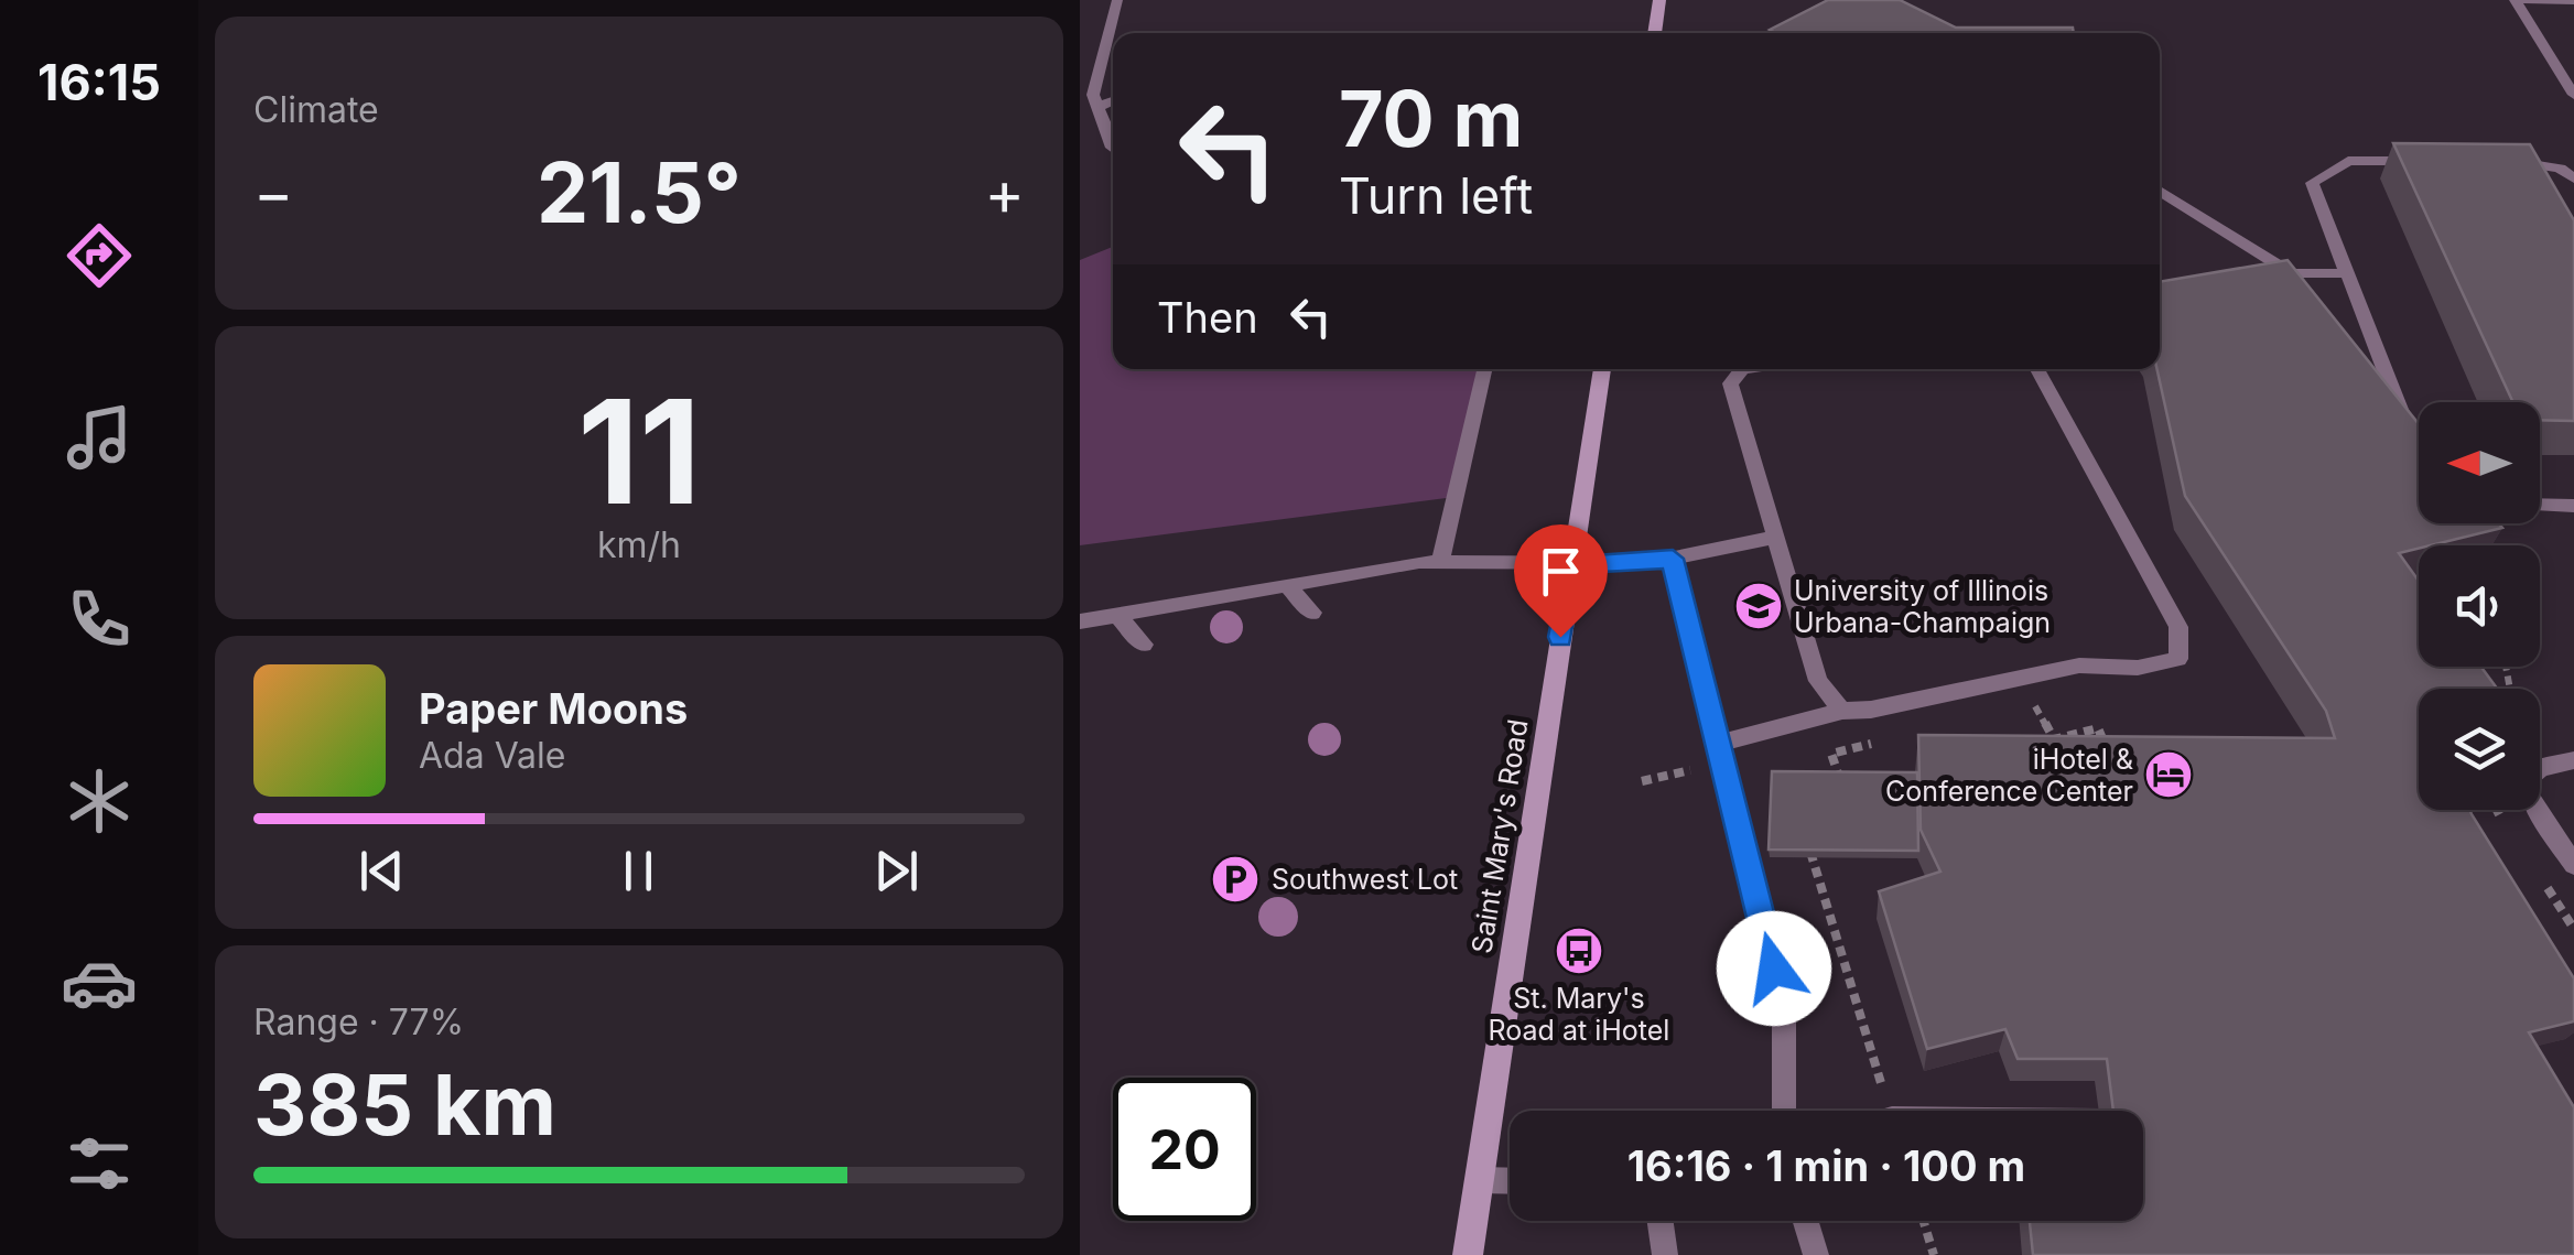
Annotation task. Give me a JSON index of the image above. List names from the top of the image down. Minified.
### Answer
{"streets":{"main road":["Saint Mary's Road"]},"places":{"school or university":["University of Illinois Urbana-Champaign"],"hotel":["iHotel & Conference Center"],"parking":["Southwest Lot"],"bus stop":["St. Mary's Road at iHotel"]},"north":"left","page":{"tabs":"16:15","tile":["Climate",["11","km/h"],["Range · 77%","385 km"]],"turn":["70 m","Turn left"],"heat":["−","21.5°","+"],"then":"Then","song":["Paper Moons","Ada Vale"],"limit":"20","trip":"16:16 · 1 min · 100 m"}}
